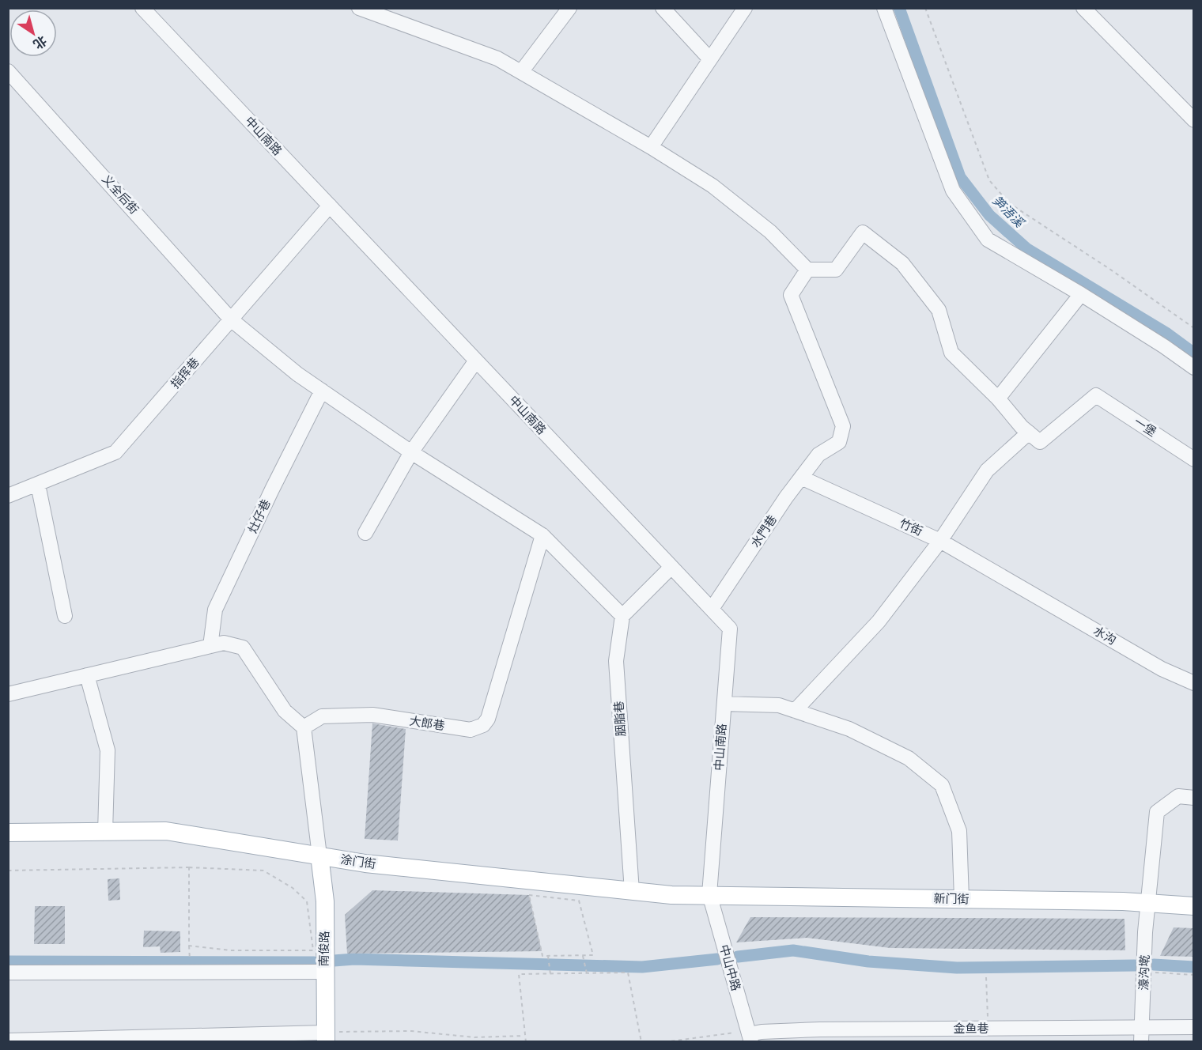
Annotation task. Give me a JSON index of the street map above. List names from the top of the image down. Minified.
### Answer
{"streets":{"main road":["涂门街","新门街","南俊路"],"street":["中山南路","义全后街","指挥巷","一堡","灶仔巷","竹街","水門巷","水沟","胭脂巷","大郎巷","中山中路","濠沟墘","金鱼巷"]},"crossings":[["中山南路","指挥巷"],["中山南路","水門巷"],["中山南路","涂门街"],["中山南路","新门街"],["中山南路","中山中路"],["义全后街","指挥巷"],["义全后街","灶仔巷"],["义全后街","胭脂巷"],["义全后街","大郎巷"],["竹街","水門巷"],["竹街","水沟"],["胭脂巷","涂门街"],["涂门街","新门街"],["涂门街","南俊路"],["涂门街","中山中路"],["新门街","中山中路"],["新门街","濠沟墘"],["中山中路","金鱼巷"],["濠沟墘","金鱼巷"]],"water":["笋浯溪"],"north":"bottom right"}
